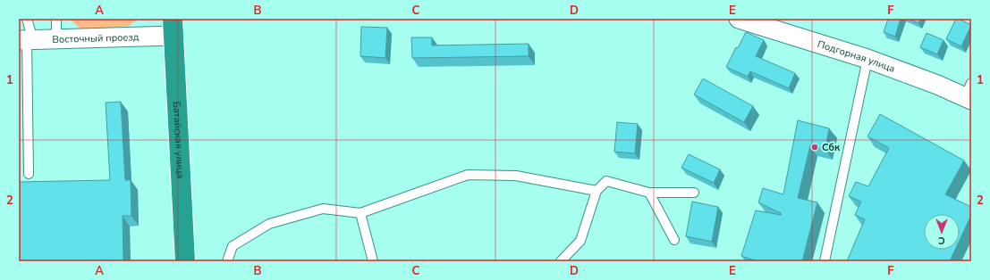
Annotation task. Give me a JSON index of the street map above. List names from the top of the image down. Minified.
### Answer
{"streets":{"highway":["Батайская улица"],"street":["Восточный проезд","Подгорная улица"]},"crossings":[["Восточный проезд","Батайская улица"]],"places":["Сбк"],"north":"bottom","grid":{"columns":["A","B","C","D","E","F"],"rows":["1","2"]}}
